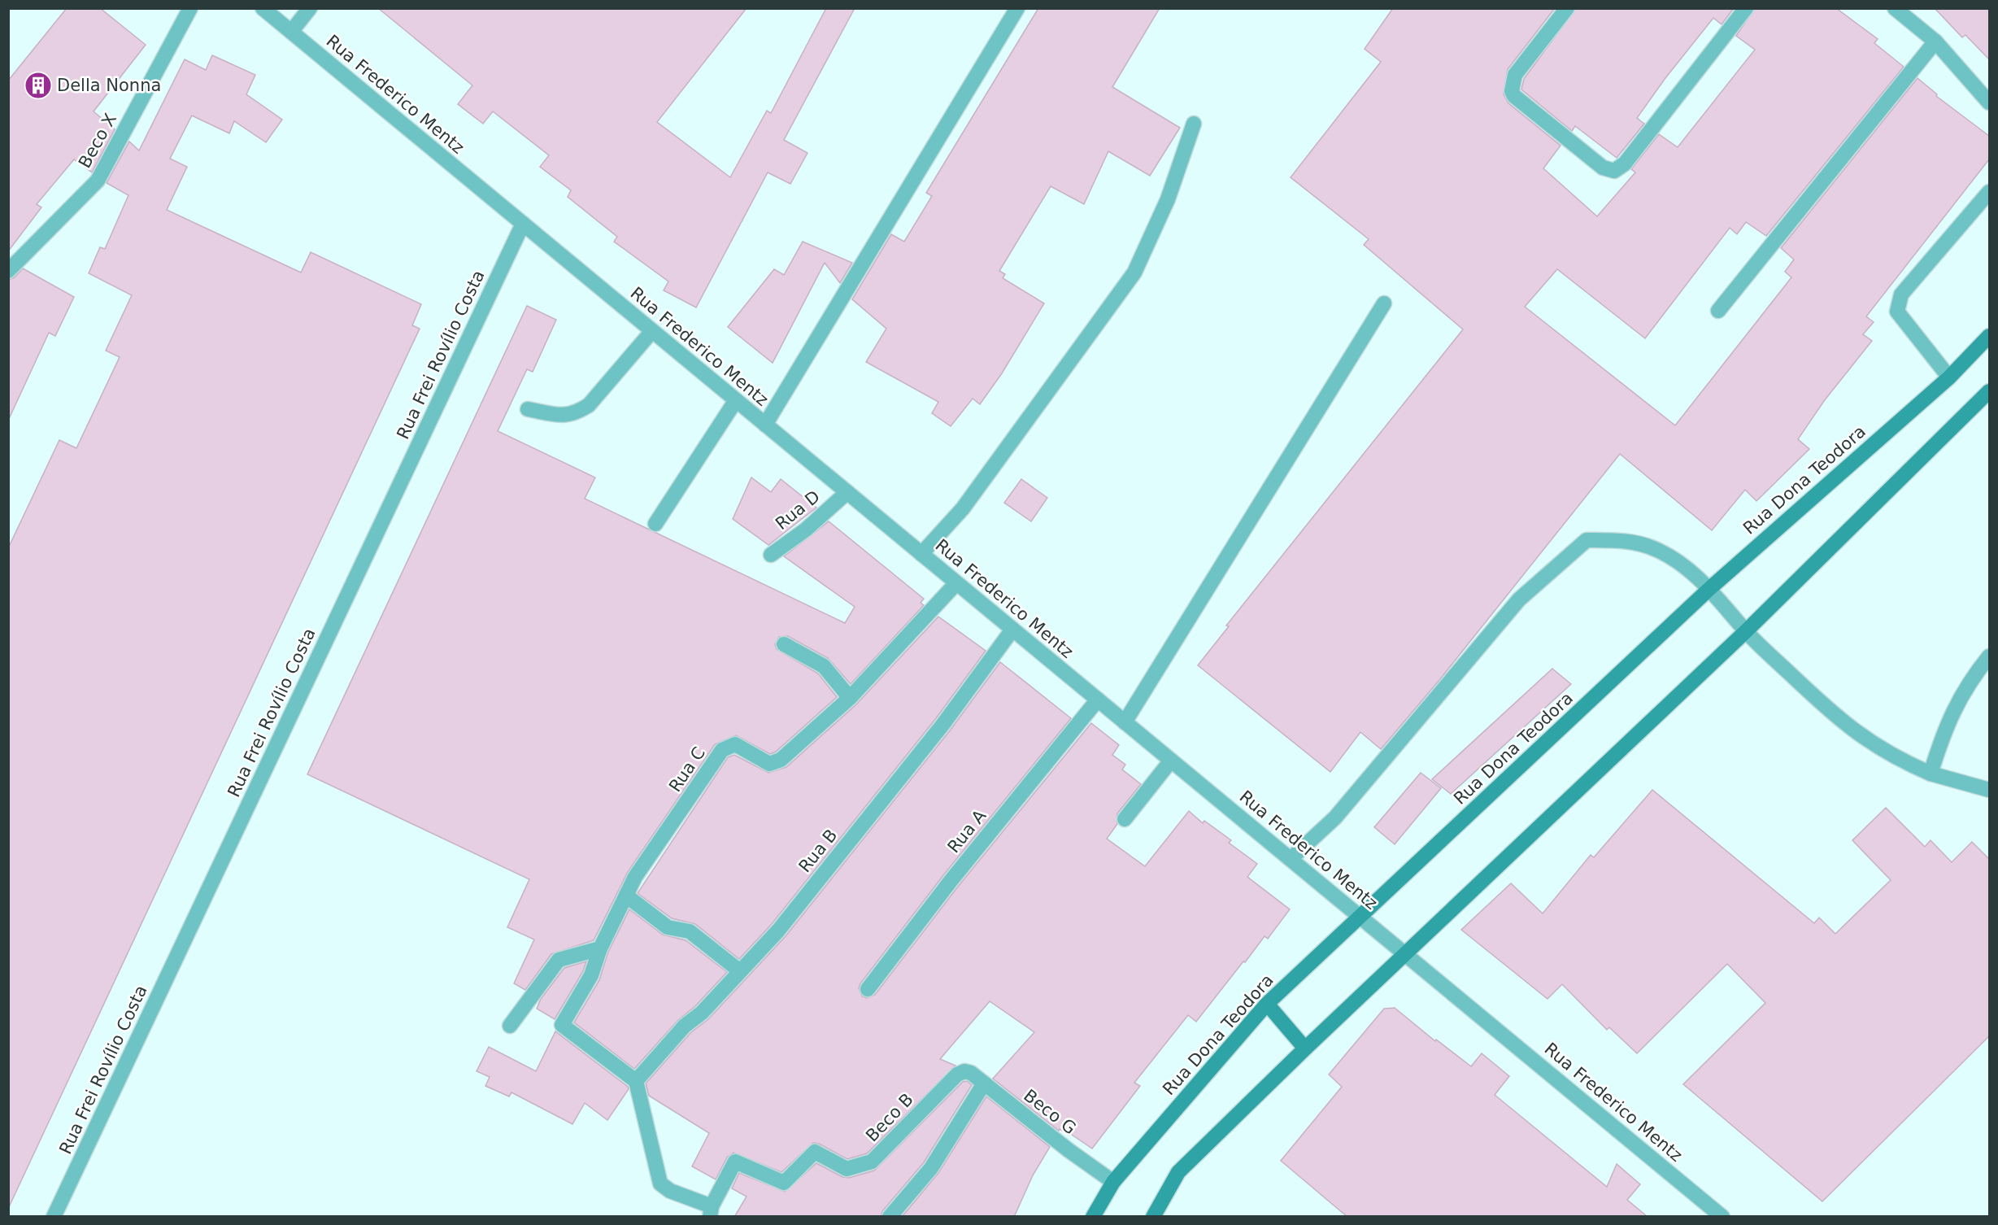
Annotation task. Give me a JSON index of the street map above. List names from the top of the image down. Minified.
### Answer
{"streets":{"main road":["Rua Dona Teodora"],"street":["Rua Frederico Mentz","Beco X","Rua Frei Rovílio Costa","Rua D","Rua C","Rua A","Rua B","Beco G","Beco B"]},"crossings":[["Rua Frederico Mentz","Rua Frei Rovílio Costa"],["Rua Frederico Mentz","Rua Dona Teodora"],["Rua Frederico Mentz","Rua D"],["Rua Frederico Mentz","Rua C"],["Rua Frederico Mentz","Rua A"],["Rua Frederico Mentz","Rua B"],["Rua Dona Teodora","Beco G"],["Rua C","Rua B"],["Beco G","Beco B"]],"places":{"building":["Della Nonna"]}}
